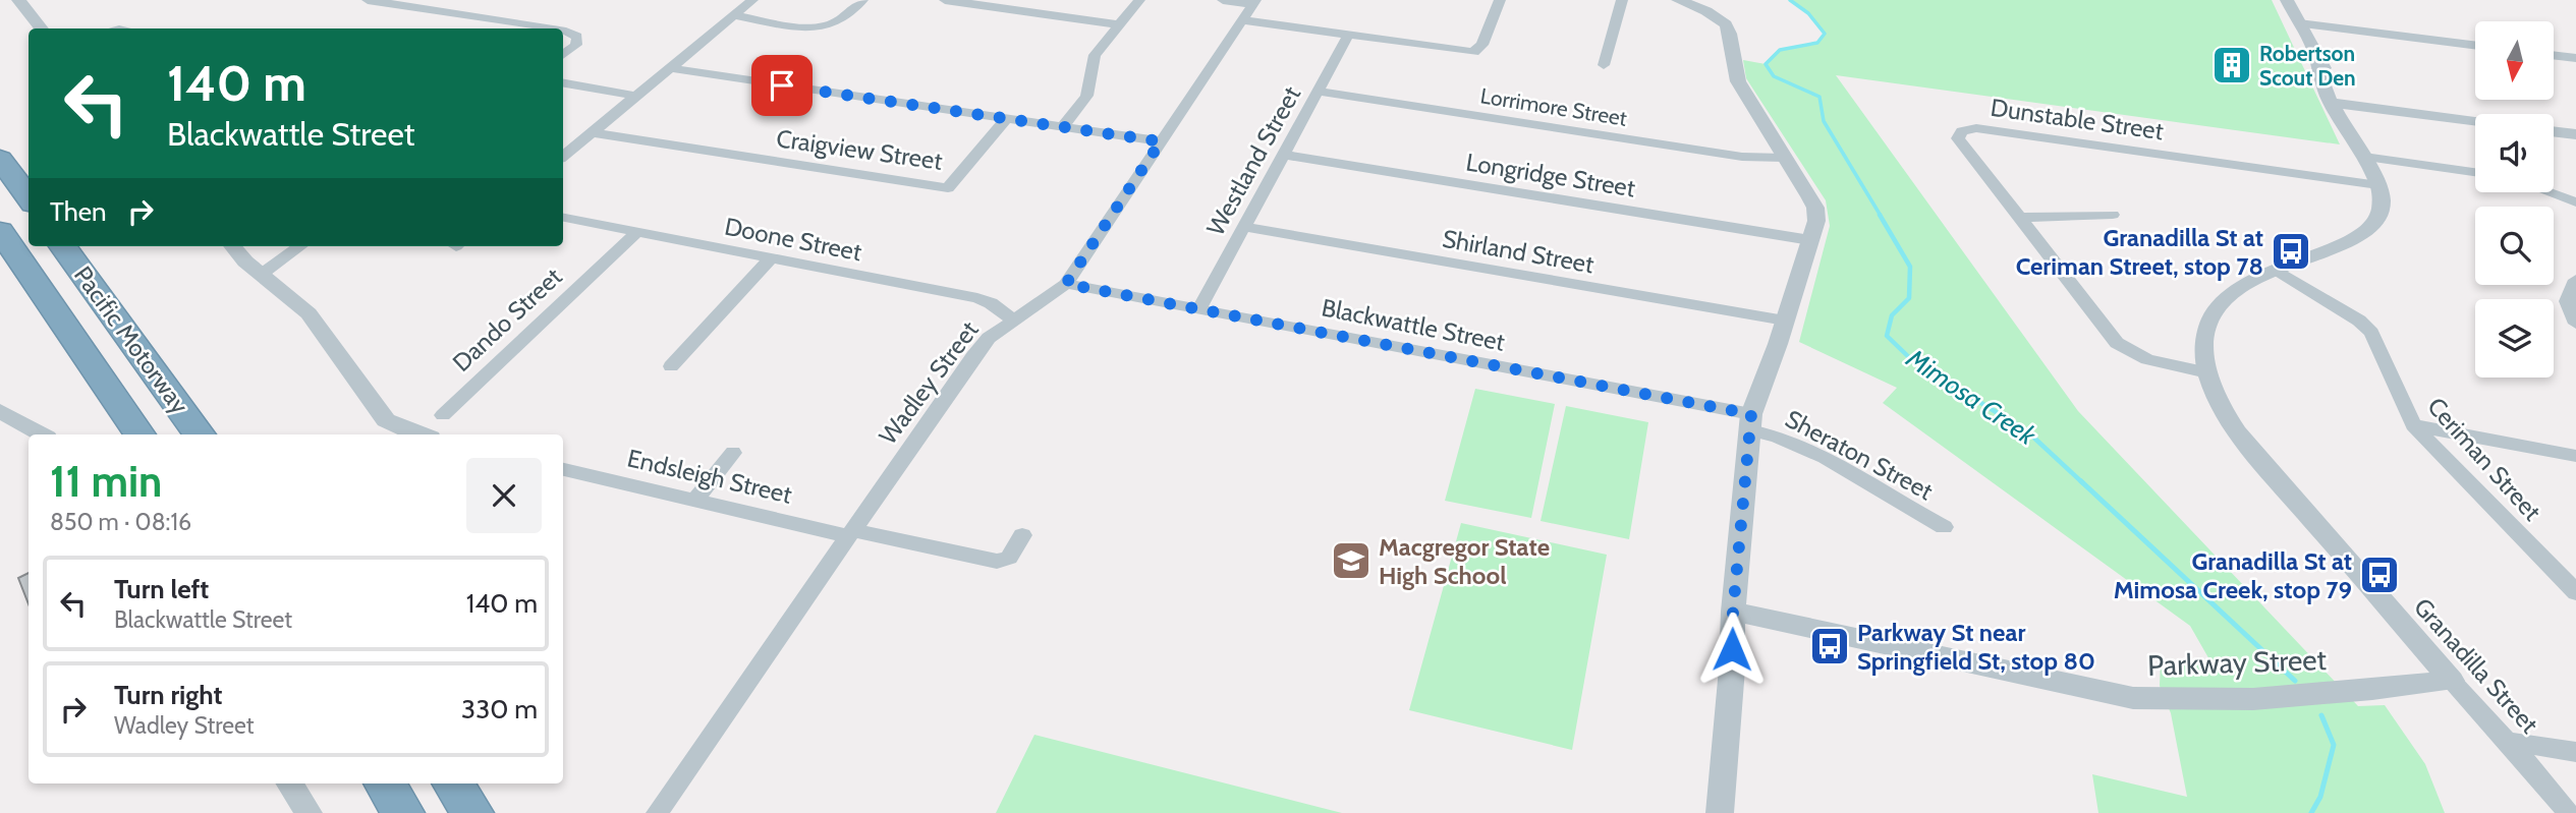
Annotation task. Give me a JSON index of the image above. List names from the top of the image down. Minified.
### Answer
{"streets":{"highway":["Pacific Motorway"],"street":["Lorrimore Street","Dunstable Street","Craigview Street","Westland Street","Longridge Street","Doone Street","Shirland Street","Dando Street","Blackwattle Street","Wadley Street","Sheraton Street","Ceriman Street","Endsleigh Street","Parkway Street","Granadilla Street"]},"crossings":[["Lorrimore Street","Westland Street"],["Dunstable Street","Granadilla Street"],["Westland Street","Longridge Street"],["Westland Street","Shirland Street"],["Westland Street","Blackwattle Street"],["Doone Street","Dando Street"],["Doone Street","Wadley Street"],["Blackwattle Street","Wadley Street"],["Blackwattle Street","Sheraton Street"],["Wadley Street","Endsleigh Street"],["Ceriman Street","Granadilla Street"],["Parkway Street","Granadilla Street"]],"water":["Mimosa Creek"],"places":{"building":["Robertson Scout Den"],"bus stop":["Granadilla St at Ceriman Street, stop 78","Granadilla St at Mimosa Creek, stop 79","Parkway St near Springfield St, stop 80"],"school or university":["Macgregor State High School"]},"north":"bottom","page":{"turn":["140 m","Blackwattle Street"],"then":"Then","heading":["11 min","850 m · 08:16"],"list":[{"name":"Turn left","note":"Blackwattle Street","value":"140 m"},{"name":"Turn right","note":"Wadley Street","value":"330 m"}]}}
